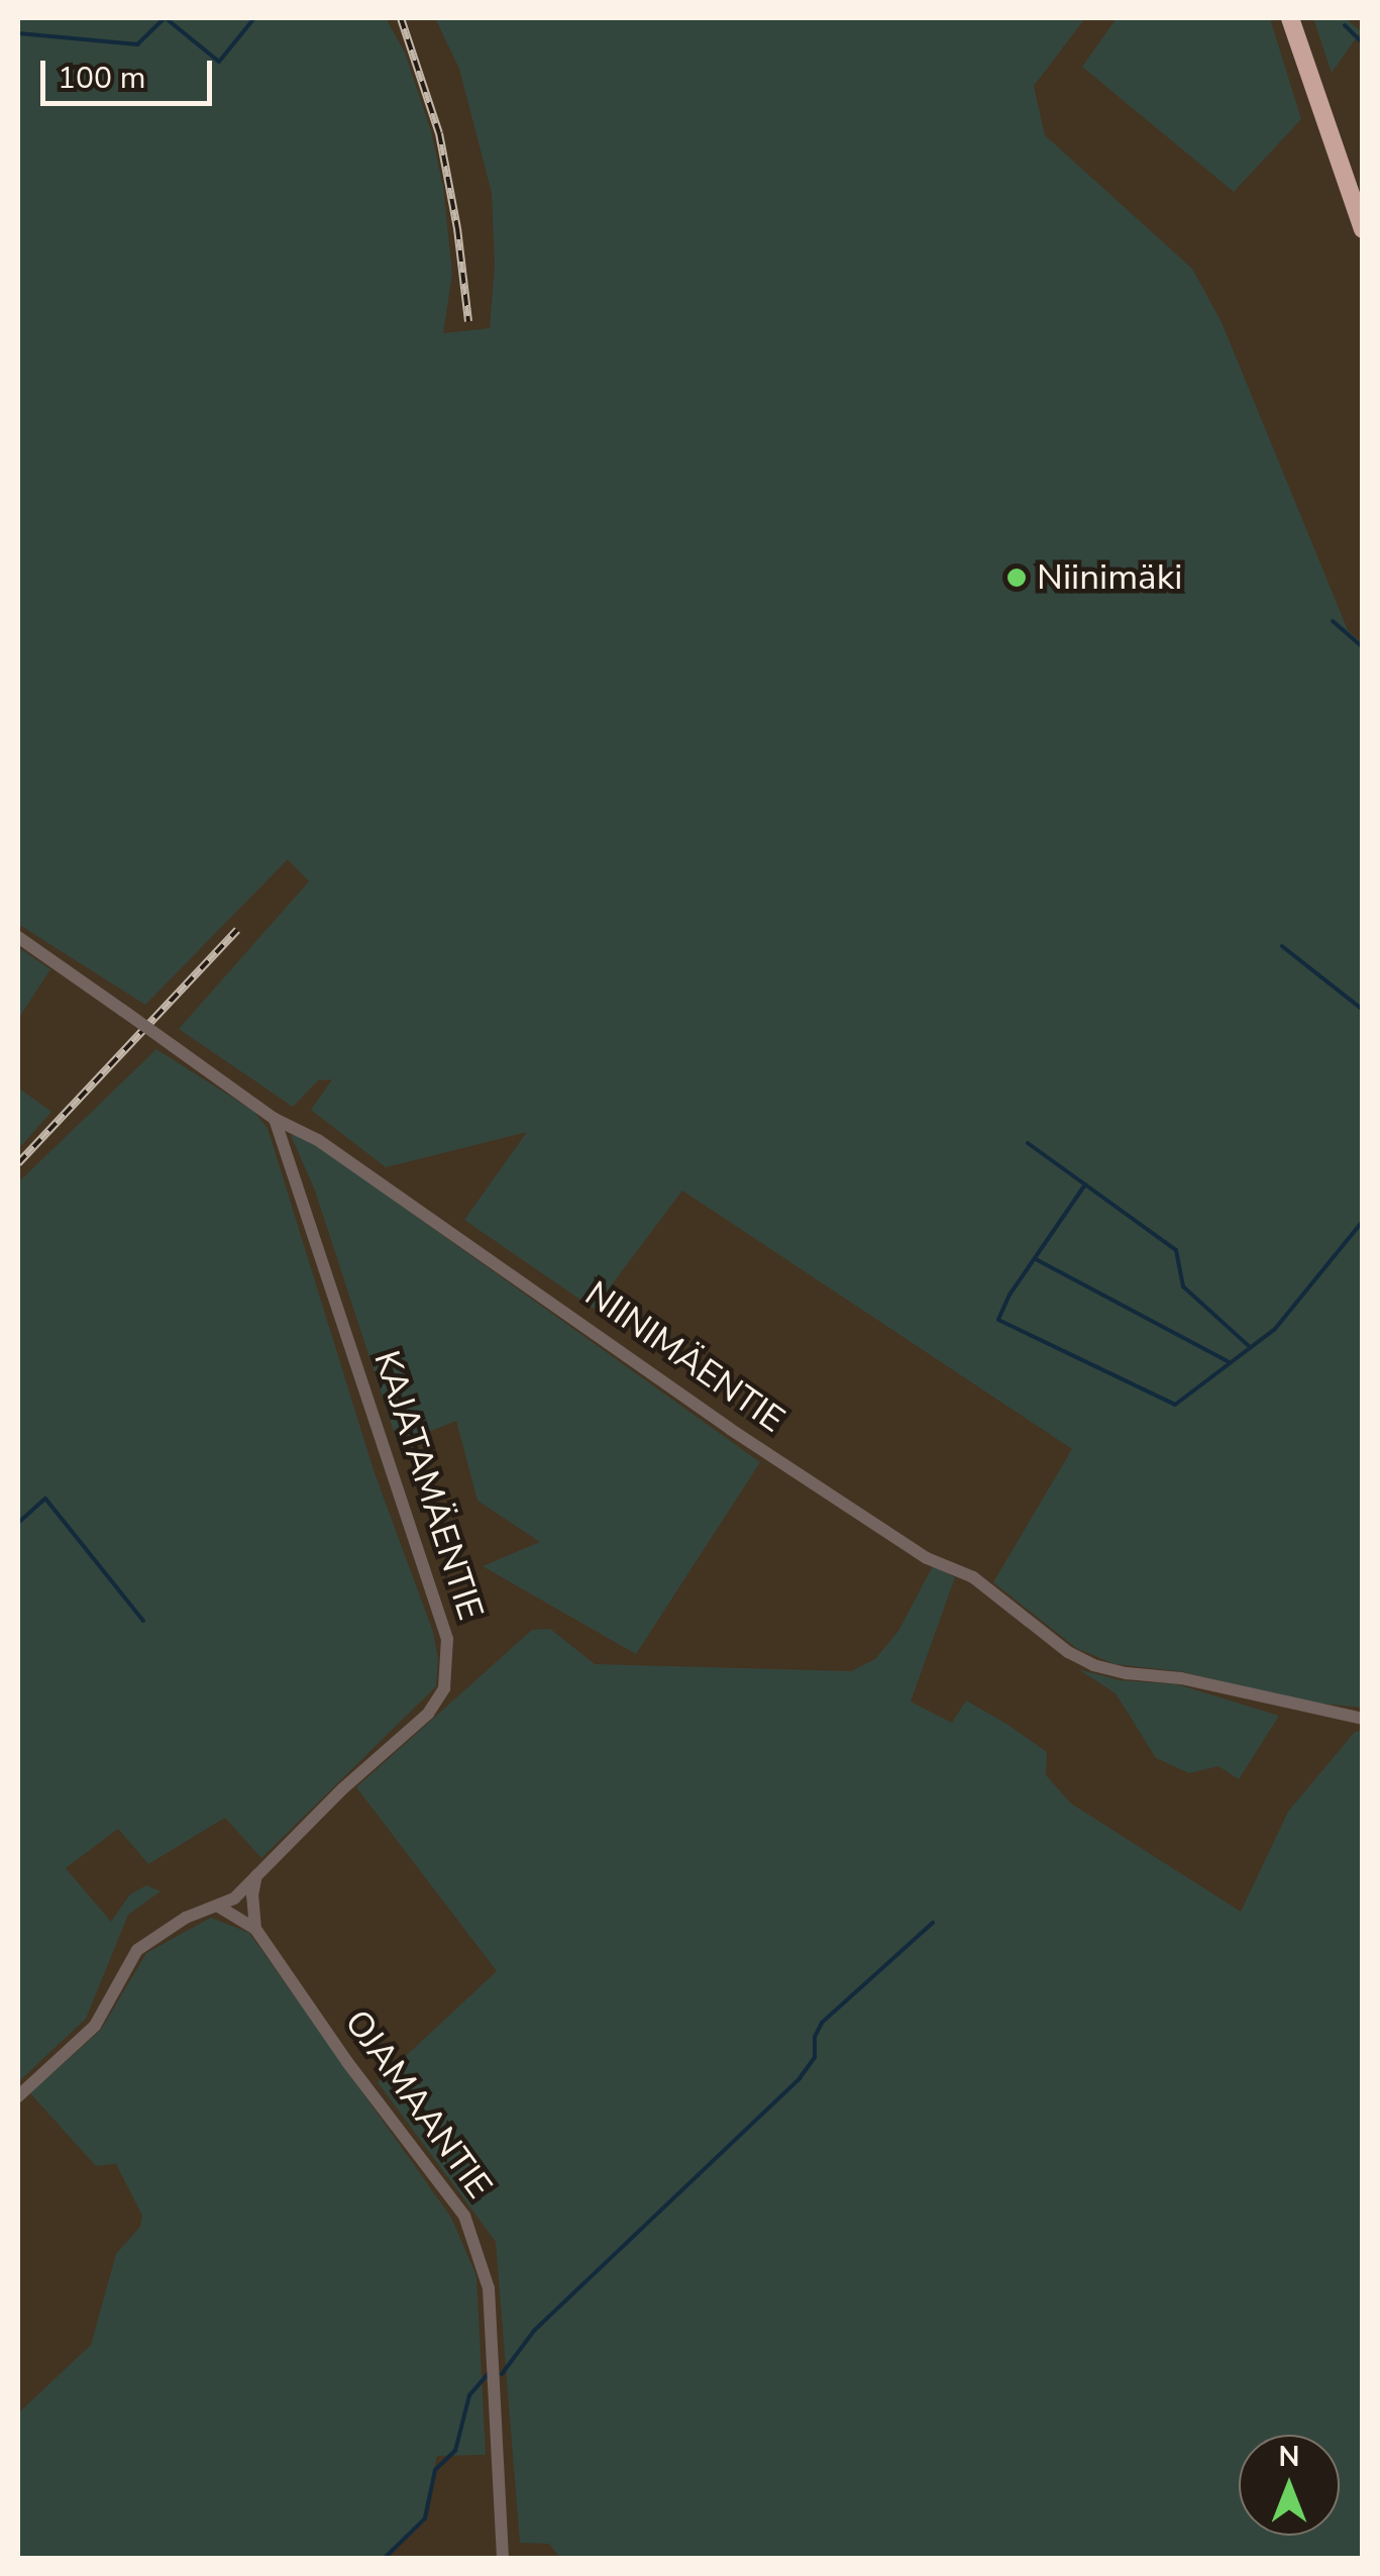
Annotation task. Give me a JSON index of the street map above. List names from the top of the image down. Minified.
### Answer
{"streets":{"street":["NIINIMÄENTIE","KAJATAMÄENTIE","OJAMAANTIE"]},"crossings":[["NIINIMÄENTIE","KAJATAMÄENTIE"],["KAJATAMÄENTIE","OJAMAANTIE"]],"places":["Niinimäki"],"scale_bar":"100 m","north":"top"}
